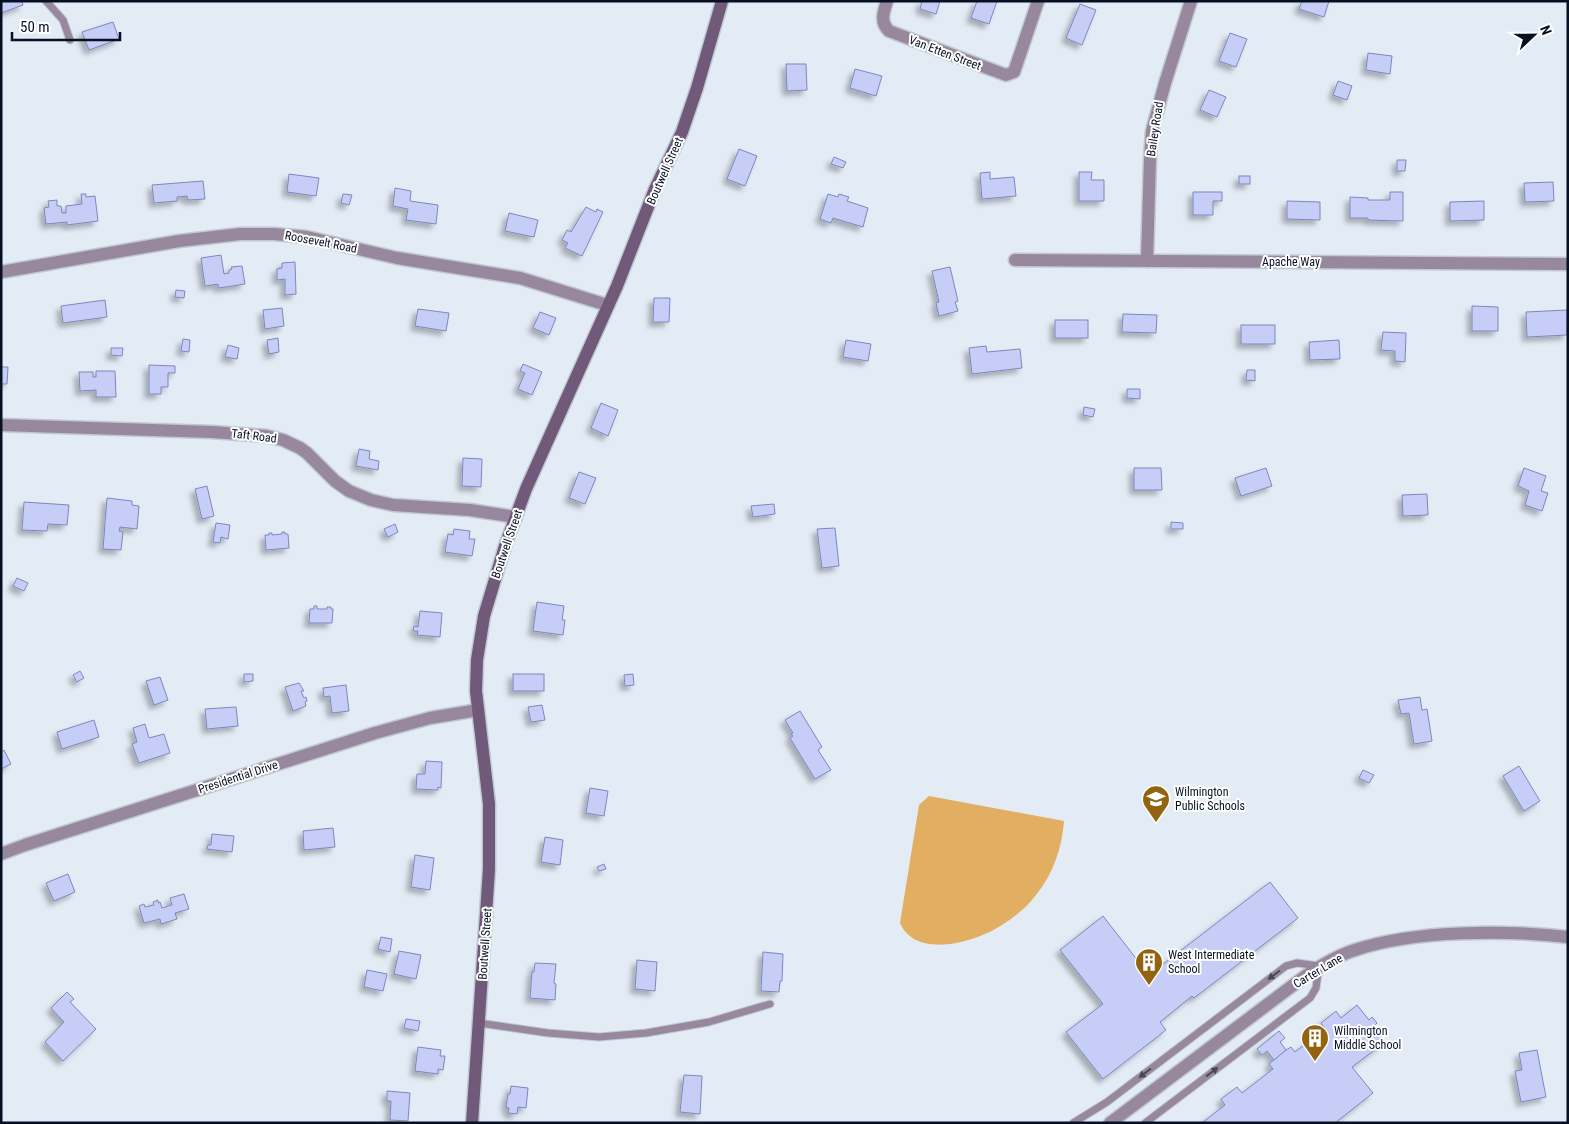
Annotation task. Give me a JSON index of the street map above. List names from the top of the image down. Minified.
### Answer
{"streets":{"street":["Van Etten Street","Bailey Road","Boutwell Street","Roosevelt Road","Apache Way","Taft Road","Presidential Drive","Carter Lane"]},"crossings":[["Bailey Road","Apache Way"],["Boutwell Street","Roosevelt Road"],["Boutwell Street","Taft Road"],["Boutwell Street","Presidential Drive"]],"places":{"school or university":["Wilmington Public Schools"],"building":["West Intermediate School","Wilmington Middle School"]},"scale_bar":"50 m","north":"right"}
